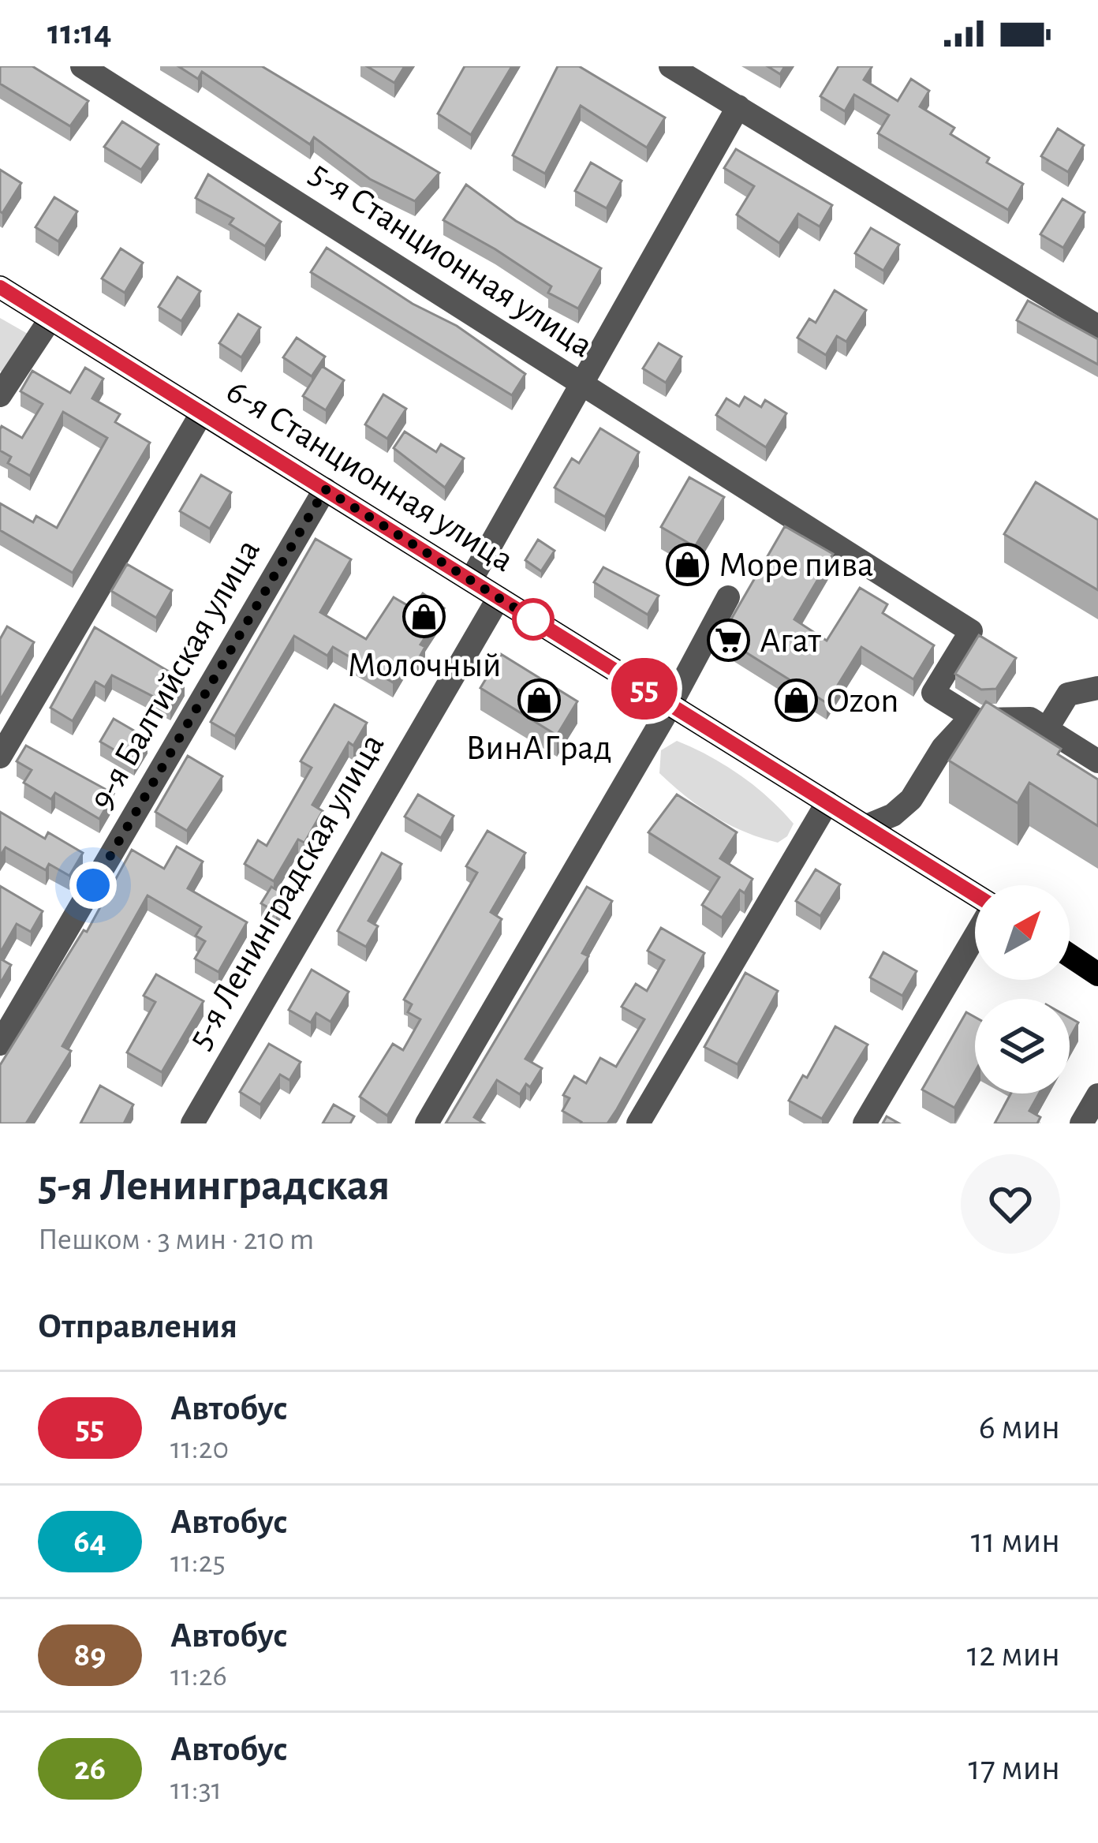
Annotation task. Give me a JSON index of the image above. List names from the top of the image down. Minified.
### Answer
{"streets":{"main road":["6-я Станционная улица"],"street":["5-я Станционная улица","9-я Балтийская улица","5-я Ленинградская улица"]},"crossings":[["6-я Станционная улица","9-я Балтийская улица"],["6-я Станционная улица","5-я Ленинградская улица"]],"places":{"shop":["Море пива","Молочный","ВинАГрад","Ozon"],"supermarket":["Агат"]},"lines":["bus line 55"],"north":"top right","page":{"status":"11:14","on_map":"55","heading":[["5-я Ленинградская","Пешком · 3 мин · 210 m"],"Отправления"],"list":[{"mark":"55","name":"Автобус","note":"11:20","value":"6 мин"},{"mark":"64","name":"Автобус","note":"11:25","value":"11 мин"},{"mark":"89","name":"Автобус","note":"11:26","value":"12 мин"},{"mark":"26","name":"Автобус","note":"11:31","value":"17 мин"}]}}
